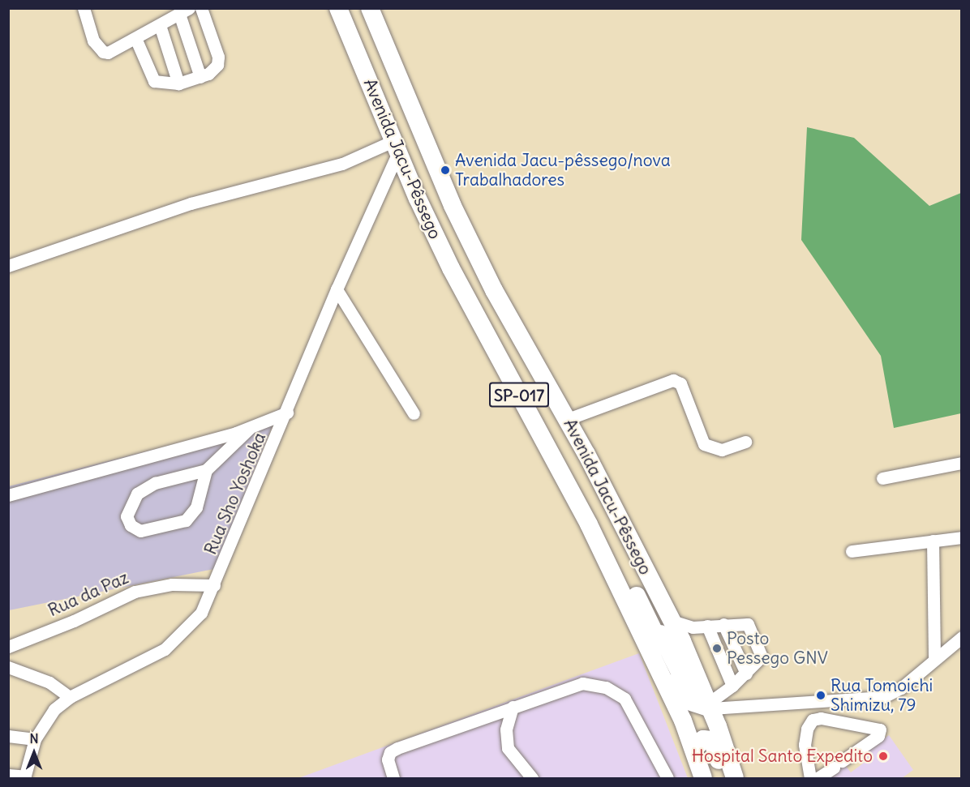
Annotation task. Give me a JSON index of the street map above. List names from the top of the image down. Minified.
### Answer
{"streets":{"highway":["Avenida Jacu-Pêssego","SP-017"],"street":["Rua Sho Yoshoka","Rua da Paz"]},"crossings":[["Avenida Jacu-Pêssego","Rua Sho Yoshoka"],["Rua Sho Yoshoka","Rua da Paz"]],"places":["Avenida Jacu-pêssego/nova Trabalhadores","Posto Pessego GNV","Rua Tomoichi Shimizu, 79","Hospital Santo Expedito"],"north":"top"}
